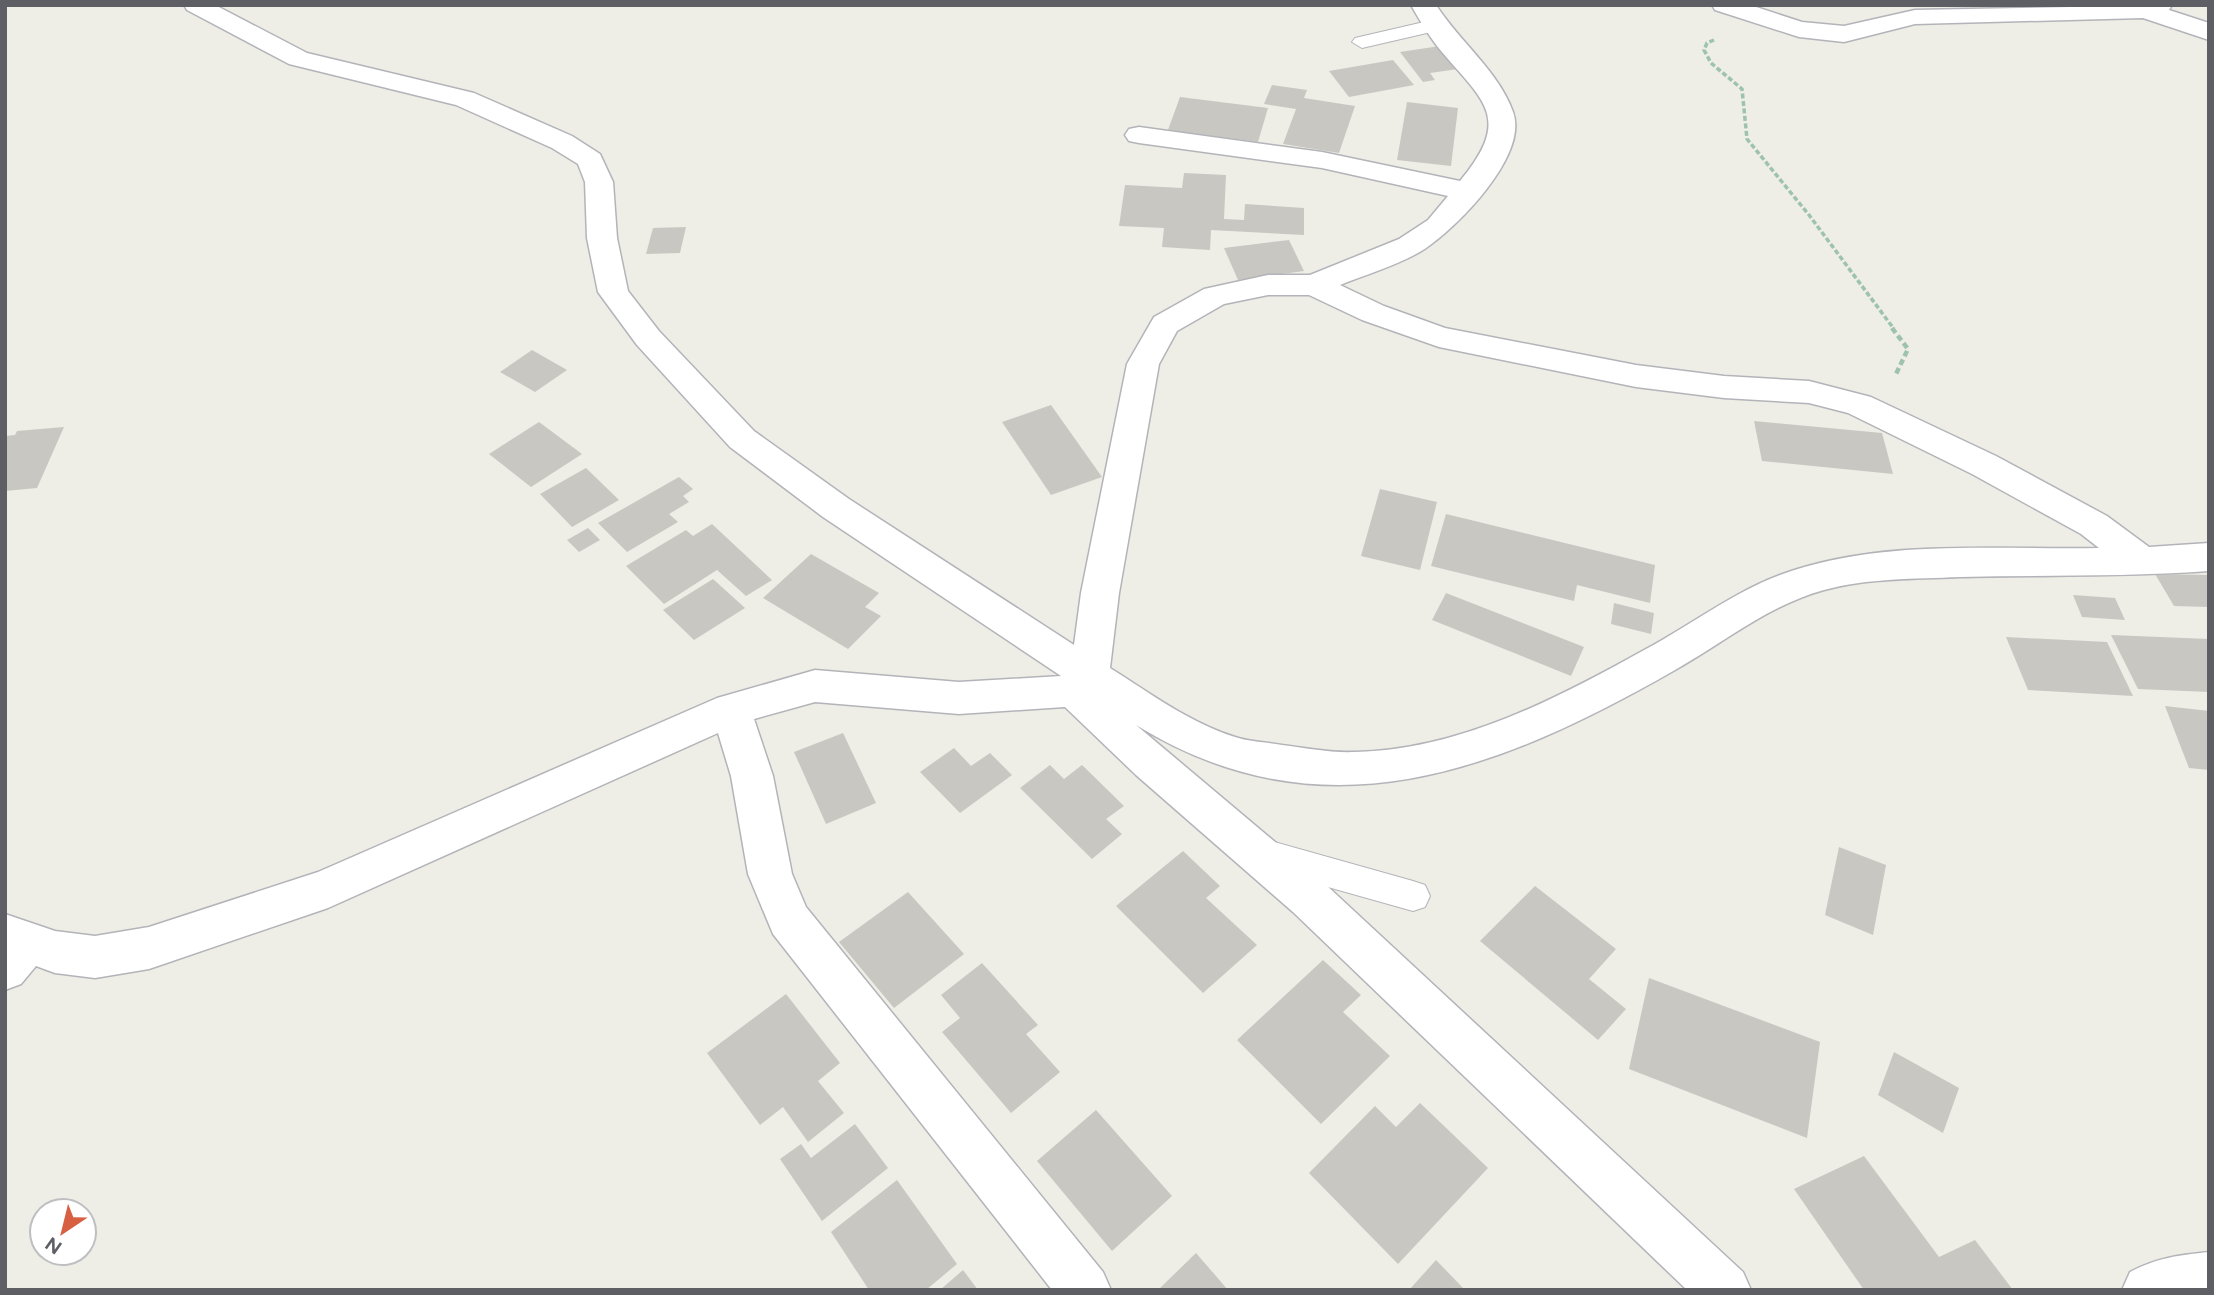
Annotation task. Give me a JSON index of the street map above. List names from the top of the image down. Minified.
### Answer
{"north":"bottom left"}
